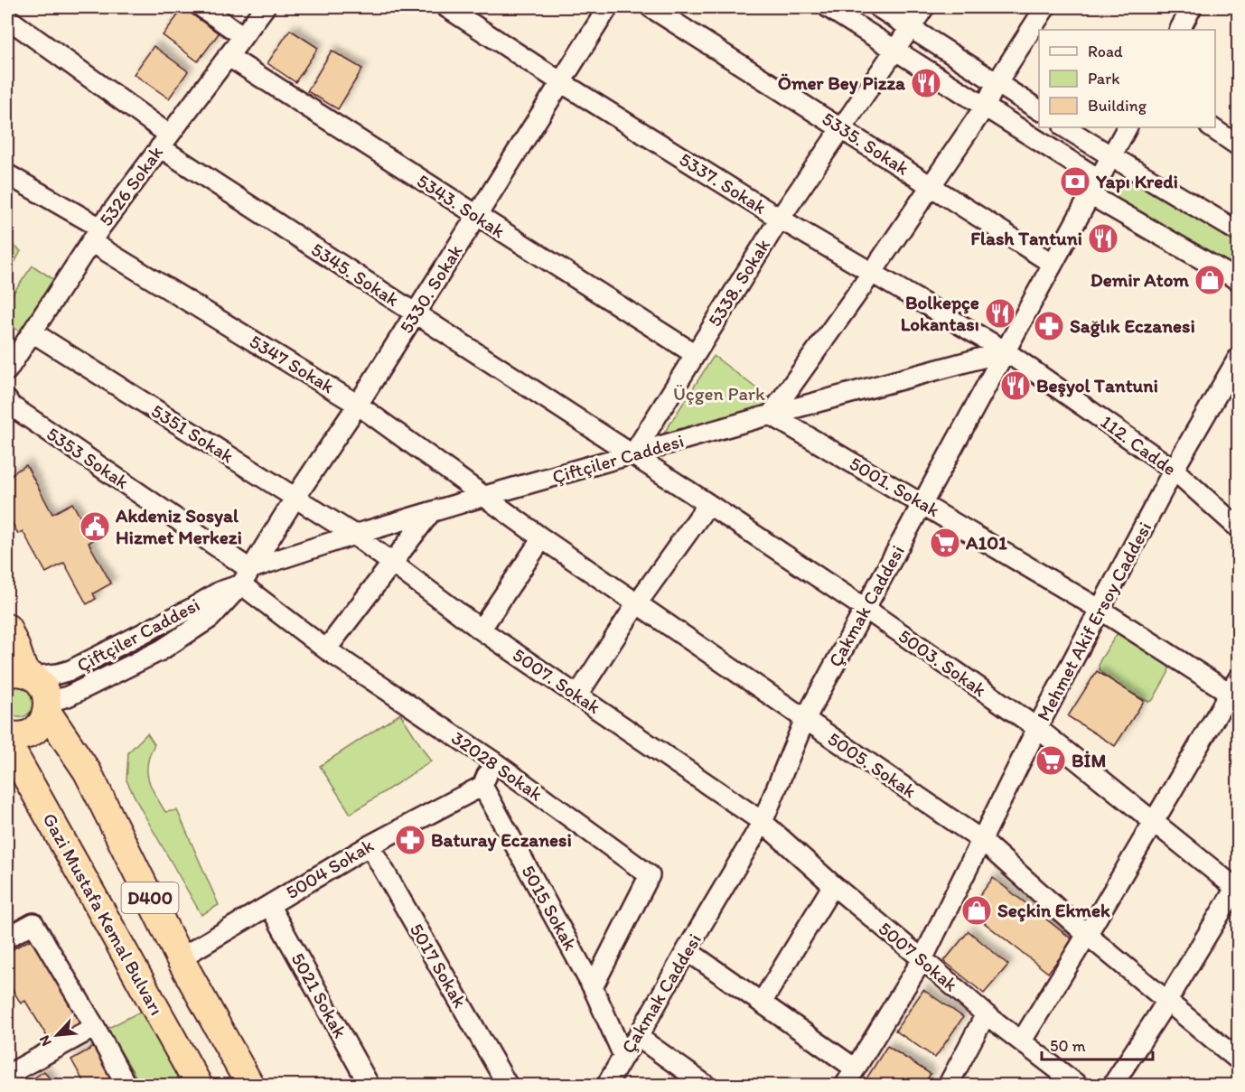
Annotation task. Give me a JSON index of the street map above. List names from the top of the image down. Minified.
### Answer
{"streets":{"highway":["D400","Gazi Mustafa Kemal Bulvarı"],"street":["5335. Sokak","5337. Sokak","5326 Sokak","5343. Sokak","5345. Sokak","5338. Sokak","5330. Sokak","5347 Sokak","5351 Sokak","112. Cadde","5353 Sokak","Çiftçiler Caddesi","5001. Sokak","Çakmak Caddesi","Mehmet Akif Ersoy Caddesi","5003. Sokak","5007. Sokak","5005. Sokak","32028 Sokak","5004 Sokak","5015 Sokak","5007 Sokak","5017 Sokak","5021 Sokak"]},"crossings":[["5335. Sokak","5338. Sokak"],["5335. Sokak","Çakmak Caddesi"],["5337. Sokak","5338. Sokak"],["5337. Sokak","5330. Sokak"],["5337. Sokak","112. Cadde"],["5337. Sokak","Çiftçiler Caddesi"],["5337. Sokak","Çakmak Caddesi"],["5326 Sokak","5343. Sokak"],["5326 Sokak","5345. Sokak"],["5326 Sokak","5347 Sokak"],["5326 Sokak","5351 Sokak"],["5343. Sokak","5338. Sokak"],["5343. Sokak","5330. Sokak"],["5345. Sokak","5338. Sokak"],["5345. Sokak","5330. Sokak"],["5345. Sokak","Çiftçiler Caddesi"],["5345. Sokak","5003. Sokak"],["5338. Sokak","Çiftçiler Caddesi"],["5338. Sokak","5003. Sokak"],["5330. Sokak","5347 Sokak"],["5330. Sokak","5351 Sokak"],["5330. Sokak","5353 Sokak"],["5330. Sokak","Çiftçiler Caddesi"],["5330. Sokak","32028 Sokak"],["5347 Sokak","Çiftçiler Caddesi"],["5347 Sokak","5005. Sokak"],["5351 Sokak","Çiftçiler Caddesi"],["5351 Sokak","5007. Sokak"],["112. Cadde","Çiftçiler Caddesi"],["112. Cadde","Çakmak Caddesi"],["112. Cadde","Mehmet Akif Ersoy Caddesi"],["5353 Sokak","Çiftçiler Caddesi"],["5353 Sokak","32028 Sokak"],["Çiftçiler Caddesi","5001. Sokak"],["Çiftçiler Caddesi","Çakmak Caddesi"],["Çiftçiler Caddesi","5003. Sokak"],["Çiftçiler Caddesi","5007. Sokak"],["Çiftçiler Caddesi","5005. Sokak"],["Çiftçiler Caddesi","32028 Sokak"],["Çiftçiler Caddesi","D400"],["5001. Sokak","Çakmak Caddesi"],["5001. Sokak","Mehmet Akif Ersoy Caddesi"],["Çakmak Caddesi","5003. Sokak"],["Çakmak Caddesi","5007. Sokak"],["Çakmak Caddesi","5005. Sokak"],["Çakmak Caddesi","5015 Sokak"],["Çakmak Caddesi","5007 Sokak"],["Mehmet Akif Ersoy Caddesi","5003. Sokak"],["Mehmet Akif Ersoy Caddesi","5005. Sokak"],["Mehmet Akif Ersoy Caddesi","5007 Sokak"],["5007. Sokak","5007 Sokak"],["32028 Sokak","5015 Sokak"],["5004 Sokak","D400"],["5004 Sokak","5015 Sokak"],["5004 Sokak","5017 Sokak"],["5004 Sokak","5021 Sokak"]],"parks":["Üçgen Park"],"places":{"restaurant":["Ömer Bey Pizza","Flash Tantuni","Bolkepçe Lokantası","Beşyol Tantuni"],"bank":["Yapı Kredi"],"shop":["Demir Atom","Seçkin Ekmek"],"pharmacy":["Sağlık Eczanesi","Baturay Eczanesi"],"public building":["Akdeniz Sosyal Hizmet Merkezi"],"supermarket":["A101","BİM"]},"legend":["Road","Park","Building"],"scale_bar":"50 m","north":"bottom left"}
